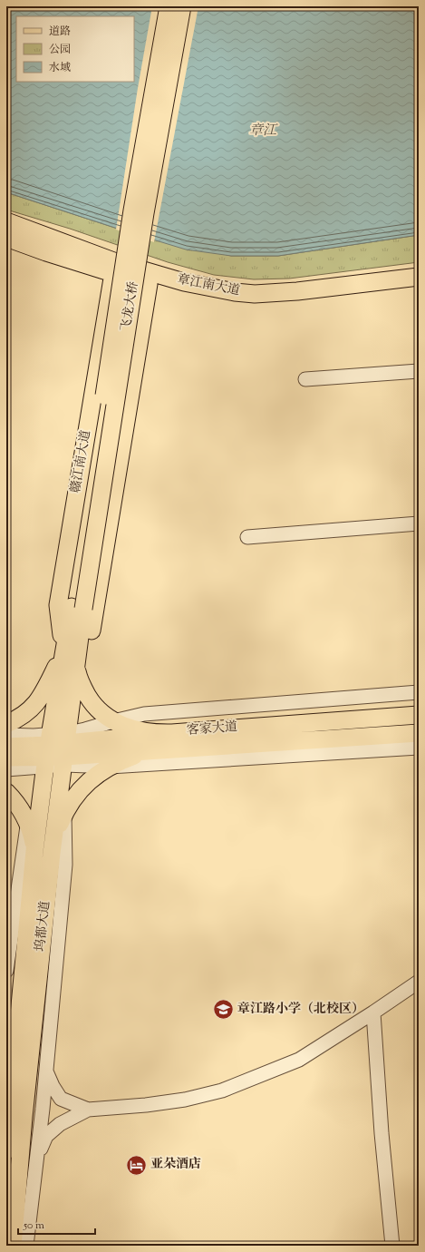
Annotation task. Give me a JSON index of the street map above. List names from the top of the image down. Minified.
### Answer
{"streets":{"main road":["章江南大道","飞龙大桥","赣江南大道","客家大道","坞都大道"]},"crossings":[["章江南大道","赣江南大道"],["飞龙大桥","坞都大道"],["赣江南大道","坞都大道"],["客家大道","坞都大道"]],"water":["章江"],"places":{"school or university":["章江路小学（北校区）"],"hotel":["亚朵酒店"]},"legend":["道路","公园","水域"],"scale_bar":"50 m"}
